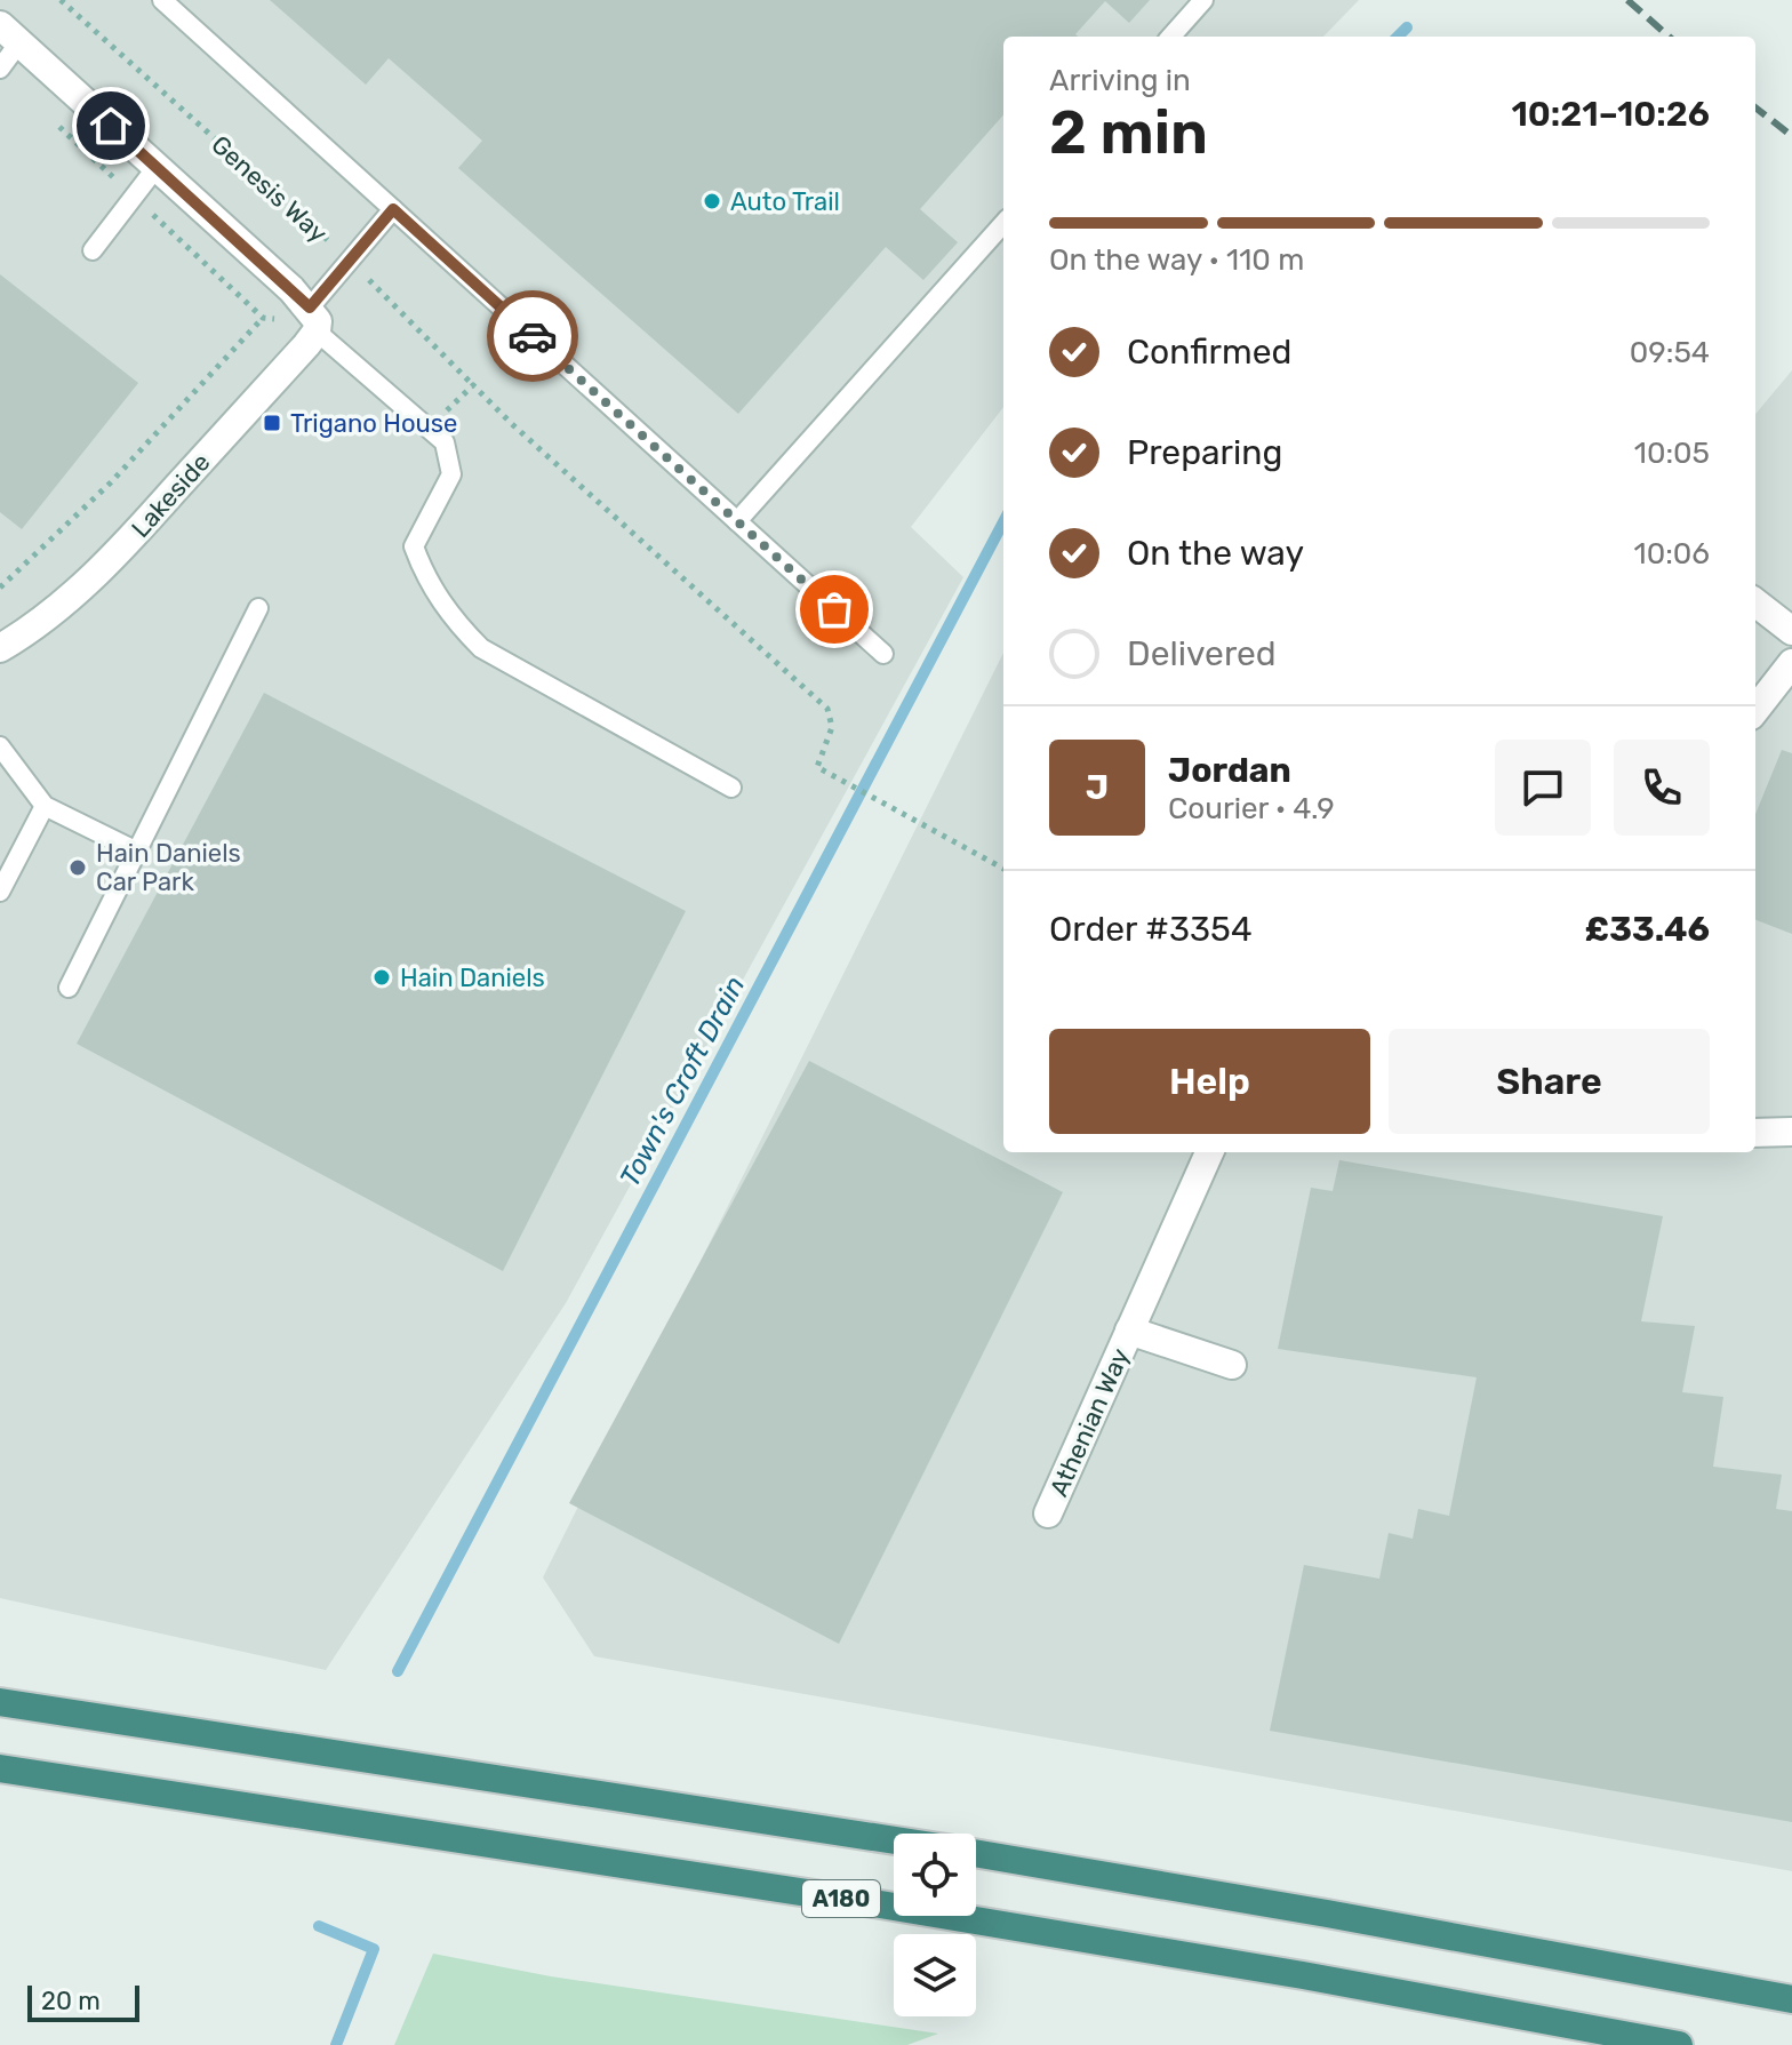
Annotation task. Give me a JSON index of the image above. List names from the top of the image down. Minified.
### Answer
{"streets":{"highway":["A180"],"street":["Lakeside","Athenian Way"],"path":["Genesis Way"]},"water":["Town's Croft Drain"],"places":{"other":["Auto Trail","Hain Daniels Car Park","Hain Daniels"],"transit":["Trigano House"]},"scale_bar":"20 m","page":{"heading":["2 min","Arriving in","10:21–10:26"],"panel":["Jordan","Courier · 4.9","Order #3354","£33.46"],"bar":"On the way · 110 m","list":[["Confirmed","09:54"],["Preparing","10:05"],["On the way","10:06"],"Delivered"],"round":"J","buttons":["Help","Share"],"scale":"20 m"}}
